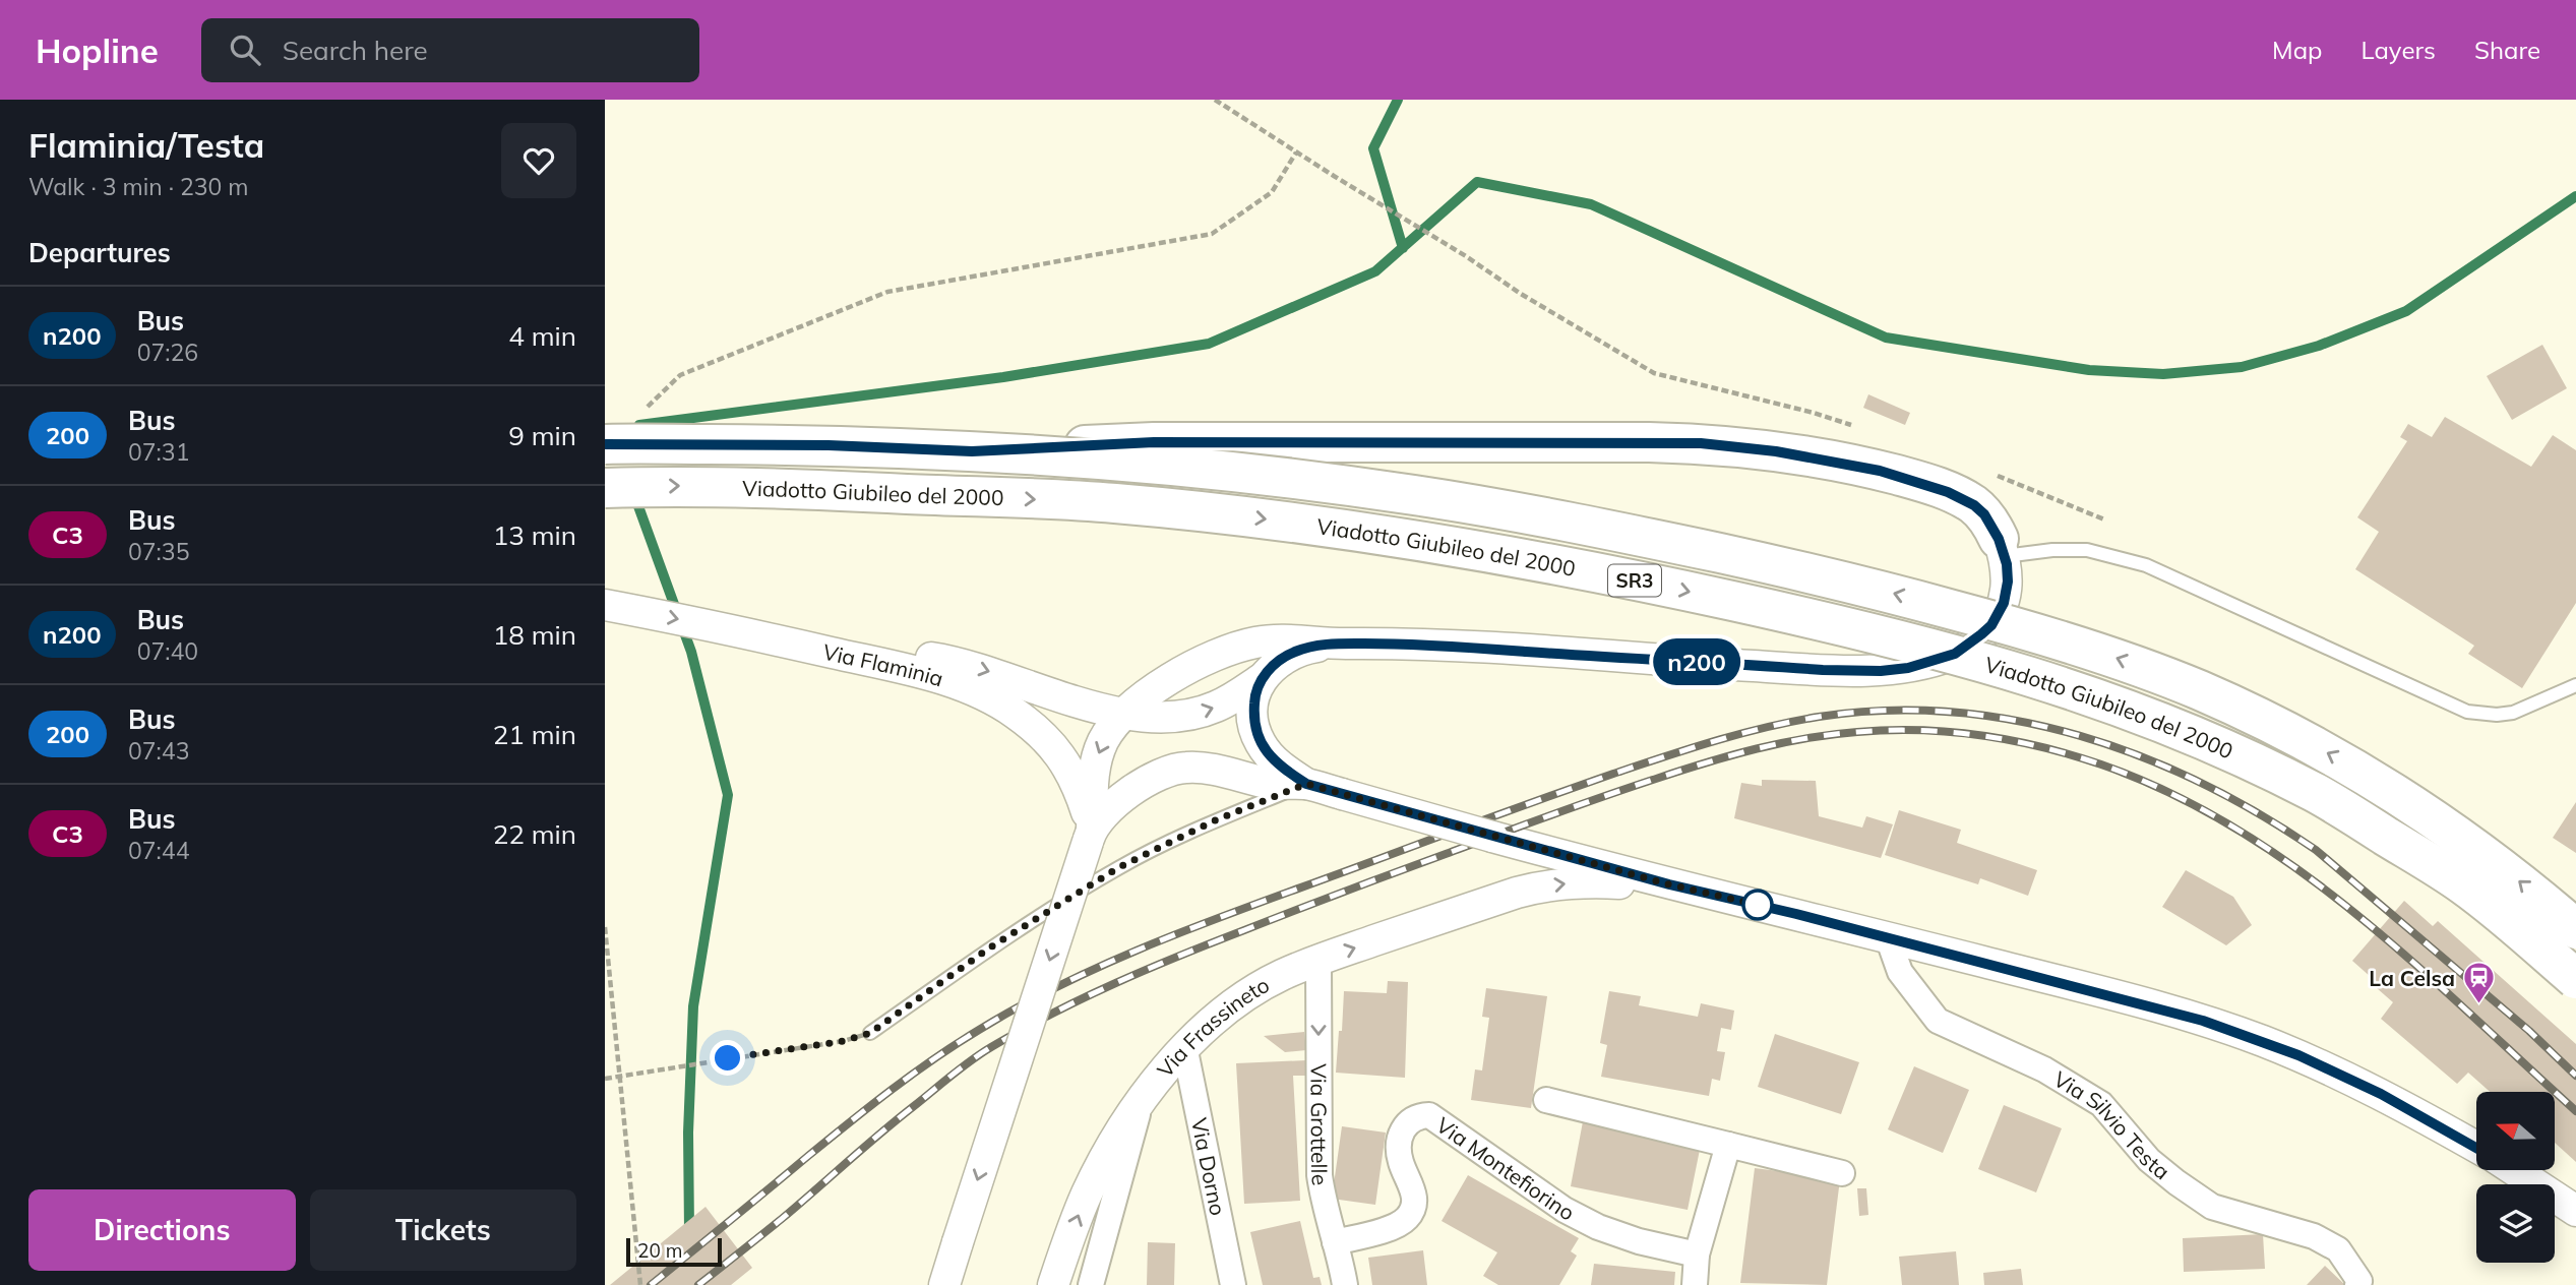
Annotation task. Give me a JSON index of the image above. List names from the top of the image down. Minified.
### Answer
{"streets":{"highway":["Viadotto Giubileo del 2000","SR3"],"street":["Via Flaminia","Via Frassineto","Via Grottelle","Via Silvio Testa","Via Dorno","Via Montefiorino"]},"crossings":[["Via Frassineto","Via Grottelle"],["Via Frassineto","Via Dorno"],["Via Grottelle","Via Montefiorino"]],"one_way":["Via Flaminia","Via Frassineto"],"places":{"station":["La Celsa"]},"lines":["bus line n200"],"scale_bar":"20 m","north":"left","page":{"header":"Hopline","search":"Search here","nav":["Map","Layers","Share"],"heading":[["Flaminia/Testa","Walk · 3 min · 230 m"],"Departures"],"on_map":"n200","list":[{"mark":"n200","name":"Bus","note":"07:26","value":"4 min"},{"mark":"200","name":"Bus","note":"07:31","value":"9 min"},{"mark":"C3","name":"Bus","note":"07:35","value":"13 min"},{"mark":"n200","name":"Bus","note":"07:40","value":"18 min"},{"mark":"200","name":"Bus","note":"07:43","value":"21 min"},{"mark":"C3","name":"Bus","note":"07:44","value":"22 min"}],"buttons":["Directions","Tickets"],"scale":"20 m"}}
